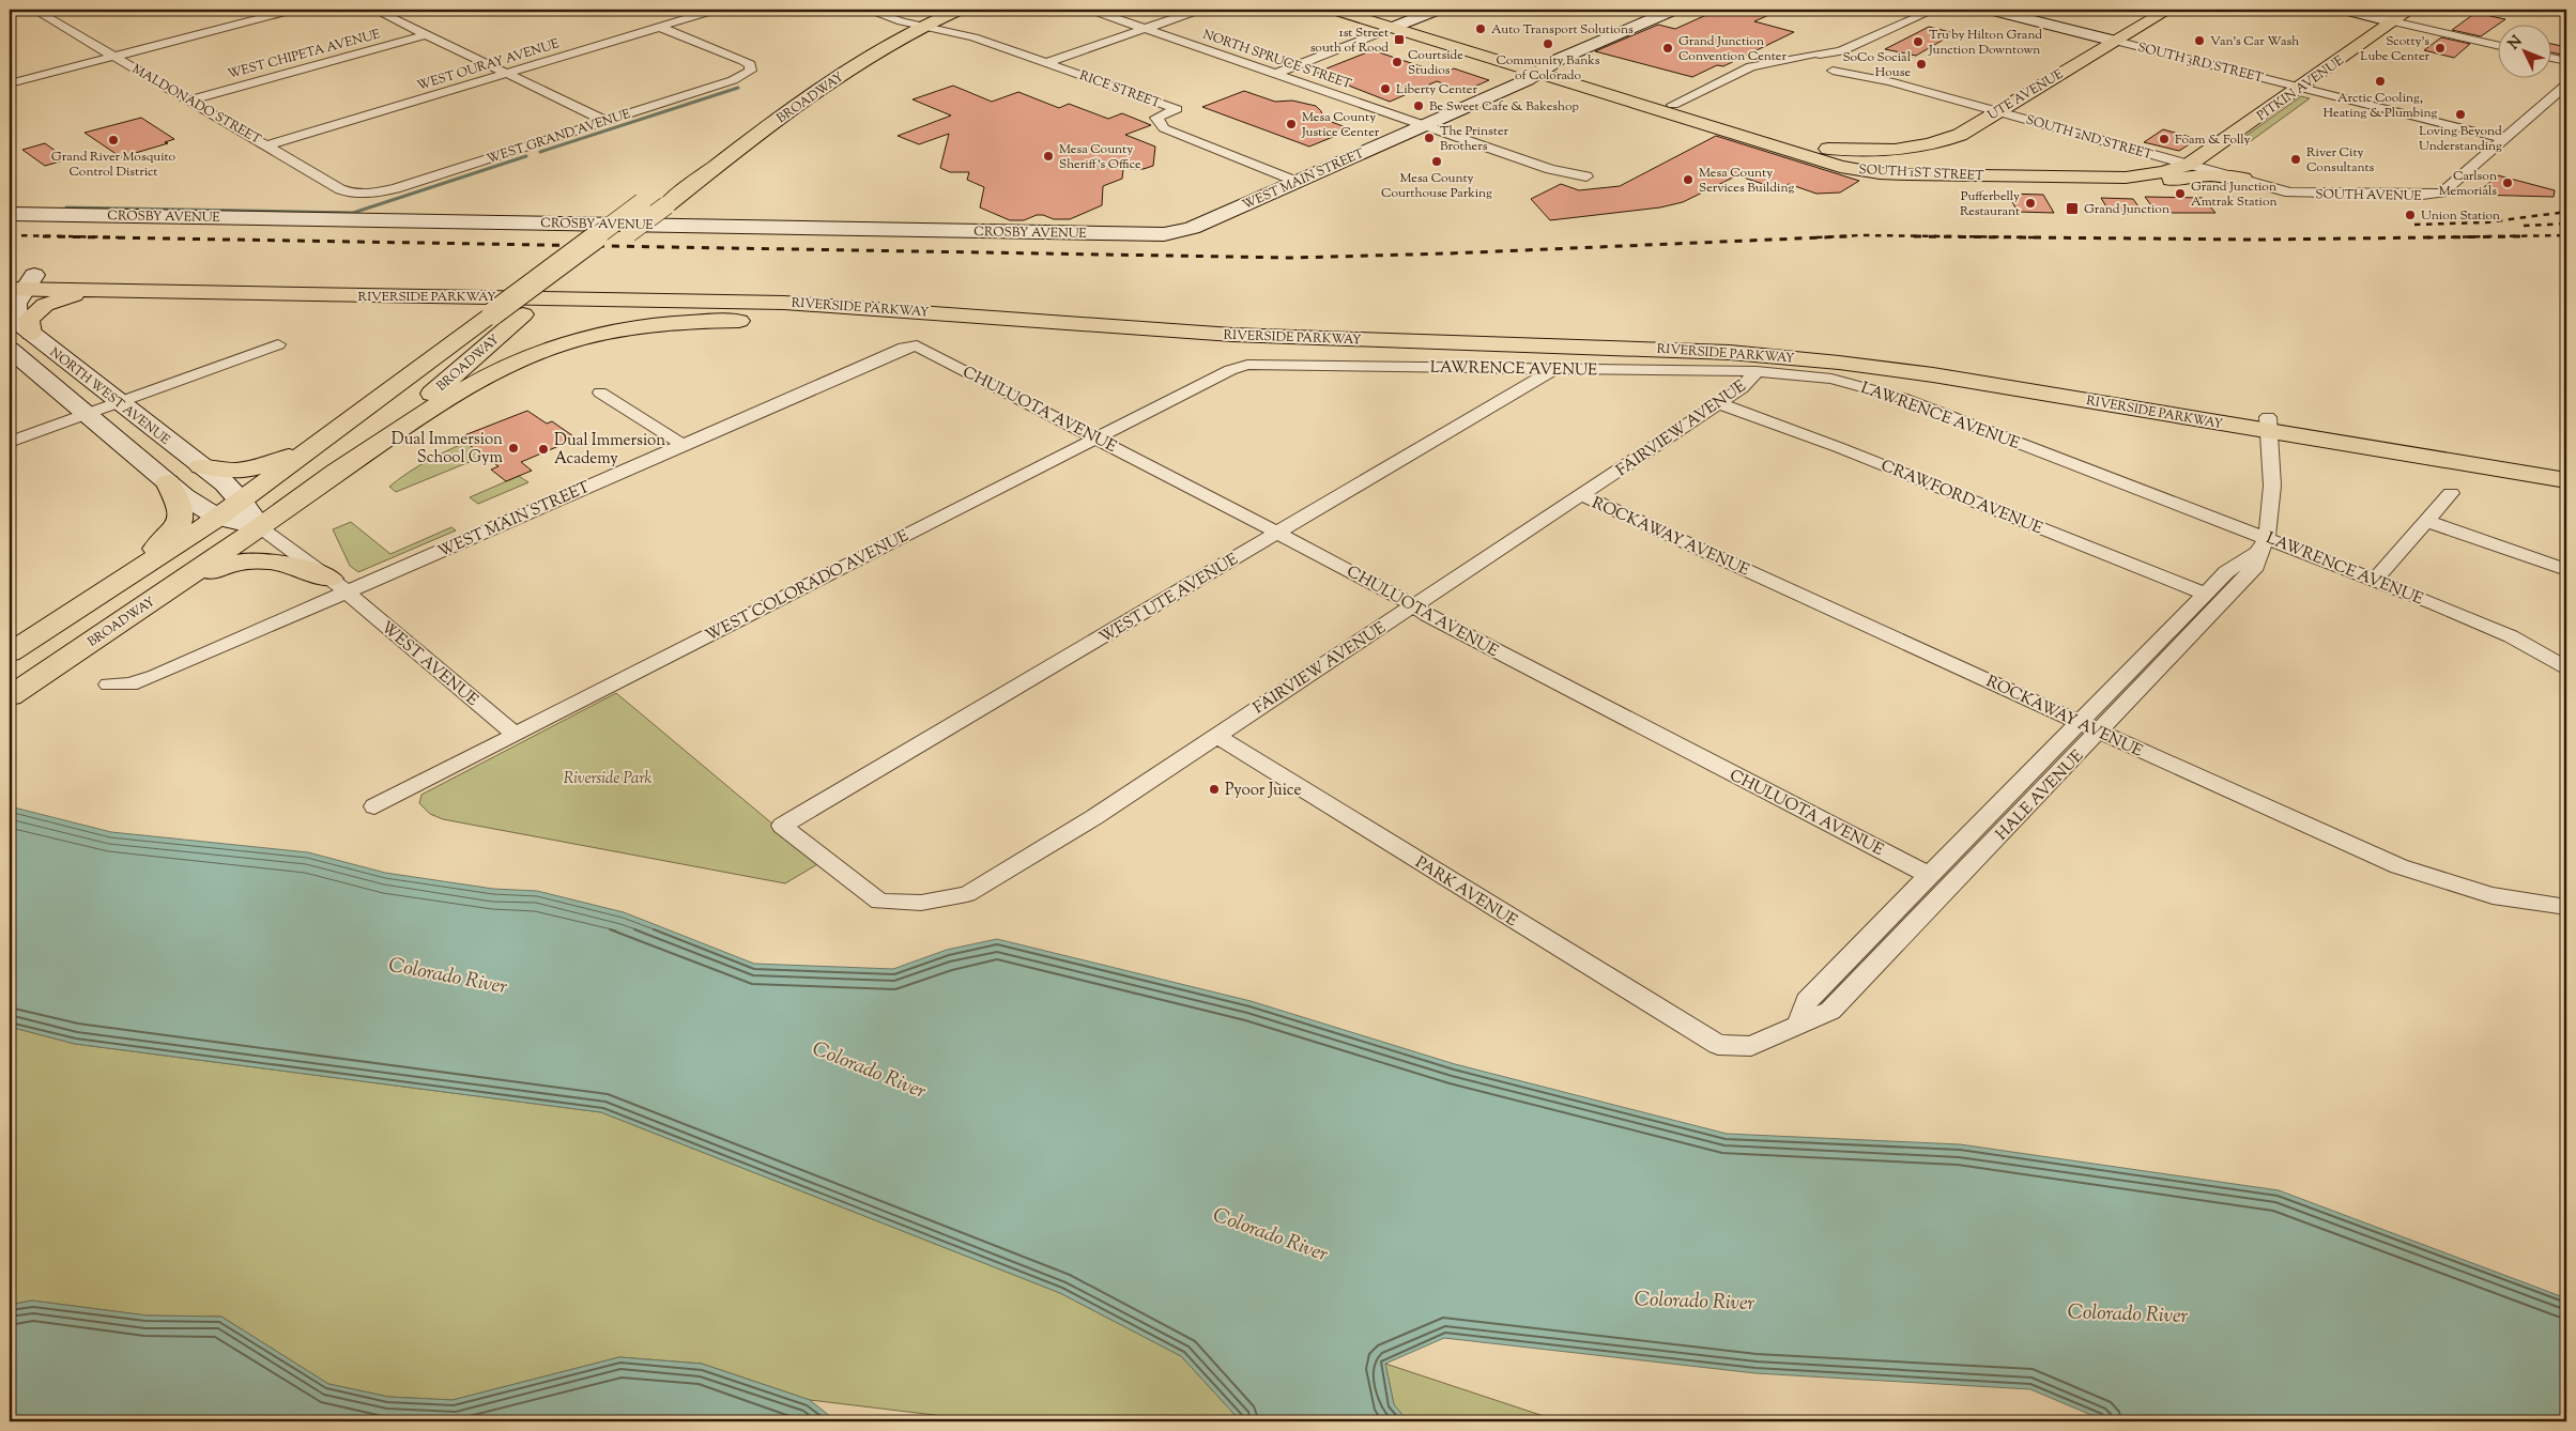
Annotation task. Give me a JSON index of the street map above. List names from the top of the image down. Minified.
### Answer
{"streets":{"main road":["PITKIN AVENUE","UTE AVENUE","BROADWAY","SOUTH 1ST STREET","RIVERSIDE PARKWAY"],"street":["WEST CHIPETA AVENUE","NORTH SPRUCE STREET","SOUTH 3RD STREET","WEST OURAY AVENUE","RICE STREET","MALDONADO STREET","WEST GRAND AVENUE","SOUTH 2ND STREET","WEST MAIN STREET","SOUTH AVENUE","CROSBY AVENUE","LAWRENCE AVENUE","NORTH WEST AVENUE","CHULUOTA AVENUE","FAIRVIEW AVENUE","CRAWFORD AVENUE","ROCKAWAY AVENUE","WEST COLORADO AVENUE","WEST UTE AVENUE","WEST AVENUE","HALE AVENUE","PARK AVENUE"]},"crossings":[["WEST CHIPETA AVENUE","MALDONADO STREET"],["NORTH SPRUCE STREET","WEST MAIN STREET"],["SOUTH 3RD STREET","PITKIN AVENUE"],["SOUTH 3RD STREET","UTE AVENUE"],["SOUTH 3RD STREET","SOUTH AVENUE"],["WEST OURAY AVENUE","MALDONADO STREET"],["WEST OURAY AVENUE","WEST GRAND AVENUE"],["PITKIN AVENUE","SOUTH 2ND STREET"],["PITKIN AVENUE","SOUTH 1ST STREET"],["RICE STREET","BROADWAY"],["RICE STREET","WEST MAIN STREET"],["UTE AVENUE","SOUTH 2ND STREET"],["UTE AVENUE","SOUTH 1ST STREET"],["BROADWAY","NORTH WEST AVENUE"],["MALDONADO STREET","WEST GRAND AVENUE"],["SOUTH 2ND STREET","SOUTH 1ST STREET"],["SOUTH 2ND STREET","SOUTH AVENUE"],["SOUTH 1ST STREET","WEST MAIN STREET"],["WEST MAIN STREET","CROSBY AVENUE"],["WEST MAIN STREET","NORTH WEST AVENUE"],["WEST MAIN STREET","CHULUOTA AVENUE"],["WEST MAIN STREET","WEST AVENUE"],["RIVERSIDE PARKWAY","NORTH WEST AVENUE"],["RIVERSIDE PARKWAY","HALE AVENUE"],["LAWRENCE AVENUE","FAIRVIEW AVENUE"],["LAWRENCE AVENUE","WEST COLORADO AVENUE"],["LAWRENCE AVENUE","WEST UTE AVENUE"],["LAWRENCE AVENUE","HALE AVENUE"],["NORTH WEST AVENUE","WEST AVENUE"],["CHULUOTA AVENUE","FAIRVIEW AVENUE"],["CHULUOTA AVENUE","WEST COLORADO AVENUE"],["CHULUOTA AVENUE","WEST UTE AVENUE"],["CHULUOTA AVENUE","HALE AVENUE"],["FAIRVIEW AVENUE","CRAWFORD AVENUE"],["FAIRVIEW AVENUE","ROCKAWAY AVENUE"],["FAIRVIEW AVENUE","WEST UTE AVENUE"],["FAIRVIEW AVENUE","PARK AVENUE"],["CRAWFORD AVENUE","HALE AVENUE"],["ROCKAWAY AVENUE","HALE AVENUE"],["WEST COLORADO AVENUE","WEST AVENUE"],["HALE AVENUE","PARK AVENUE"]],"water":["Colorado River"],"parks":["Riverside Park"],"places":{"other":["Auto Transport Solutions","Van's Car Wash","Tru by Hilton Grand Junction Downtown","Community Banks of Colorado","Grand Junction Convention Center","Scotty's Lube Center","Courtside Studios","SoCo Social House","Arctic Cooling, Heating & Plumbing","Liberty Center","Be Sweet Cafe & Bakeshop","Loving Beyond Understanding","Mesa County Justice Center","The Prinster Brothers","Foam & Folly","Grand River Mosquito Control District","Mesa County Sheriff's Office","River City Consultants","Mesa County Courthouse Parking","Mesa County Services Building","Carlson Memorials","Grand Junction Amtrak Station","Pufferbelly Restaurant","Union Station","Dual Immersion School Gym","Dual Immersion Academy","Pyoor Juice"],"transit":["1st Street south of Rood","Grand Junction"]},"north":"top left"}
